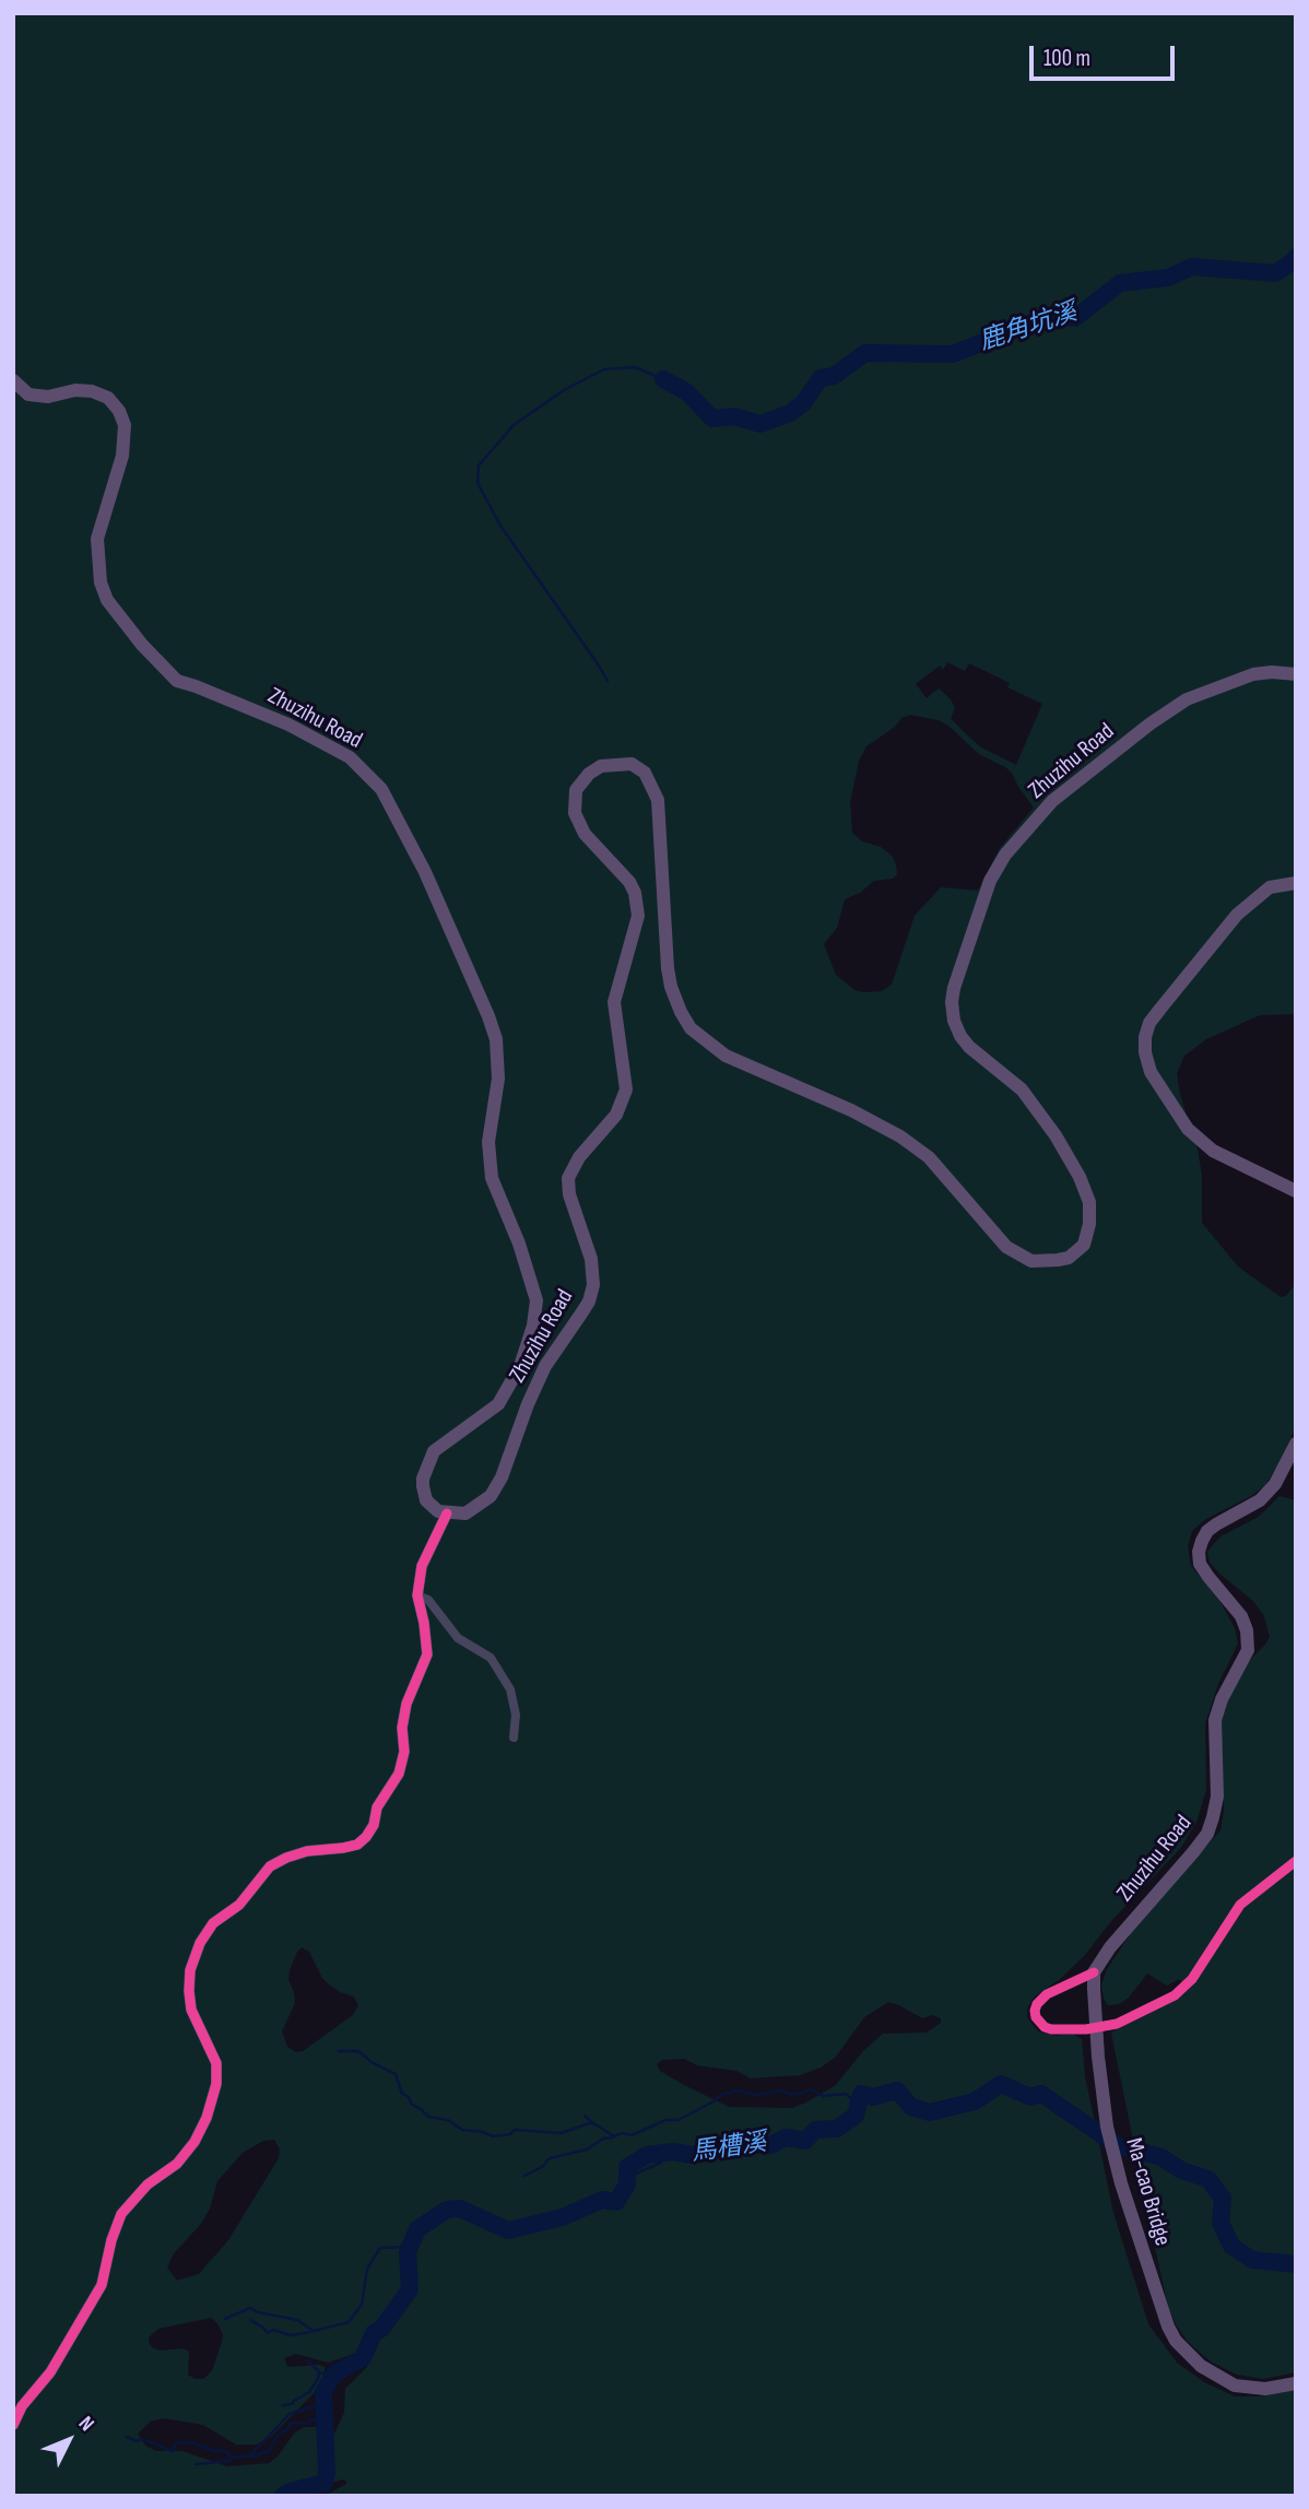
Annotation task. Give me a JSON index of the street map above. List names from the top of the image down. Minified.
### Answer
{"streets":{"main road":["Zhuzihu Road","Ma-cao Bridge"]},"crossings":[["Zhuzihu Road","Ma-cao Bridge"]],"water":["鹿角坑溪","馬槽溪"],"scale_bar":"100 m","north":"top right"}
